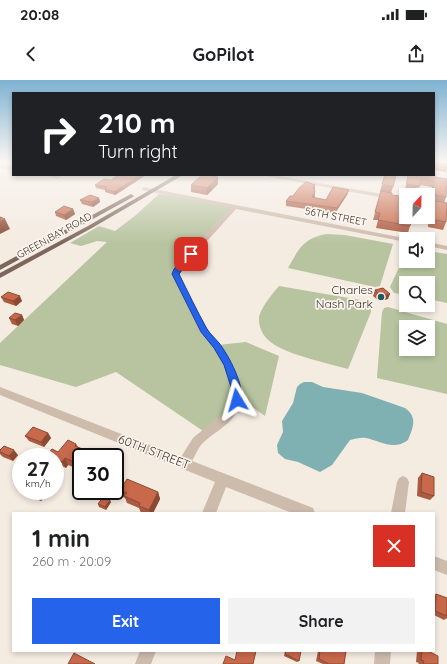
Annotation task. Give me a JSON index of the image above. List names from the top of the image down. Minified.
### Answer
{"streets":{"main road":["GREEN BAY ROAD"],"street":["56TH STREET","60TH STREET"]},"crossings":[["56TH STREET","GREEN BAY ROAD"]],"places":["Charles Nash Park"],"north":"top","page":{"status":"20:08","header":"GoPilot","turn":["210 m","Turn right"],"speed":"27 km/h","limit":"30","heading":["1 min","260 m · 20:09"],"buttons":["Exit","Share"]}}
